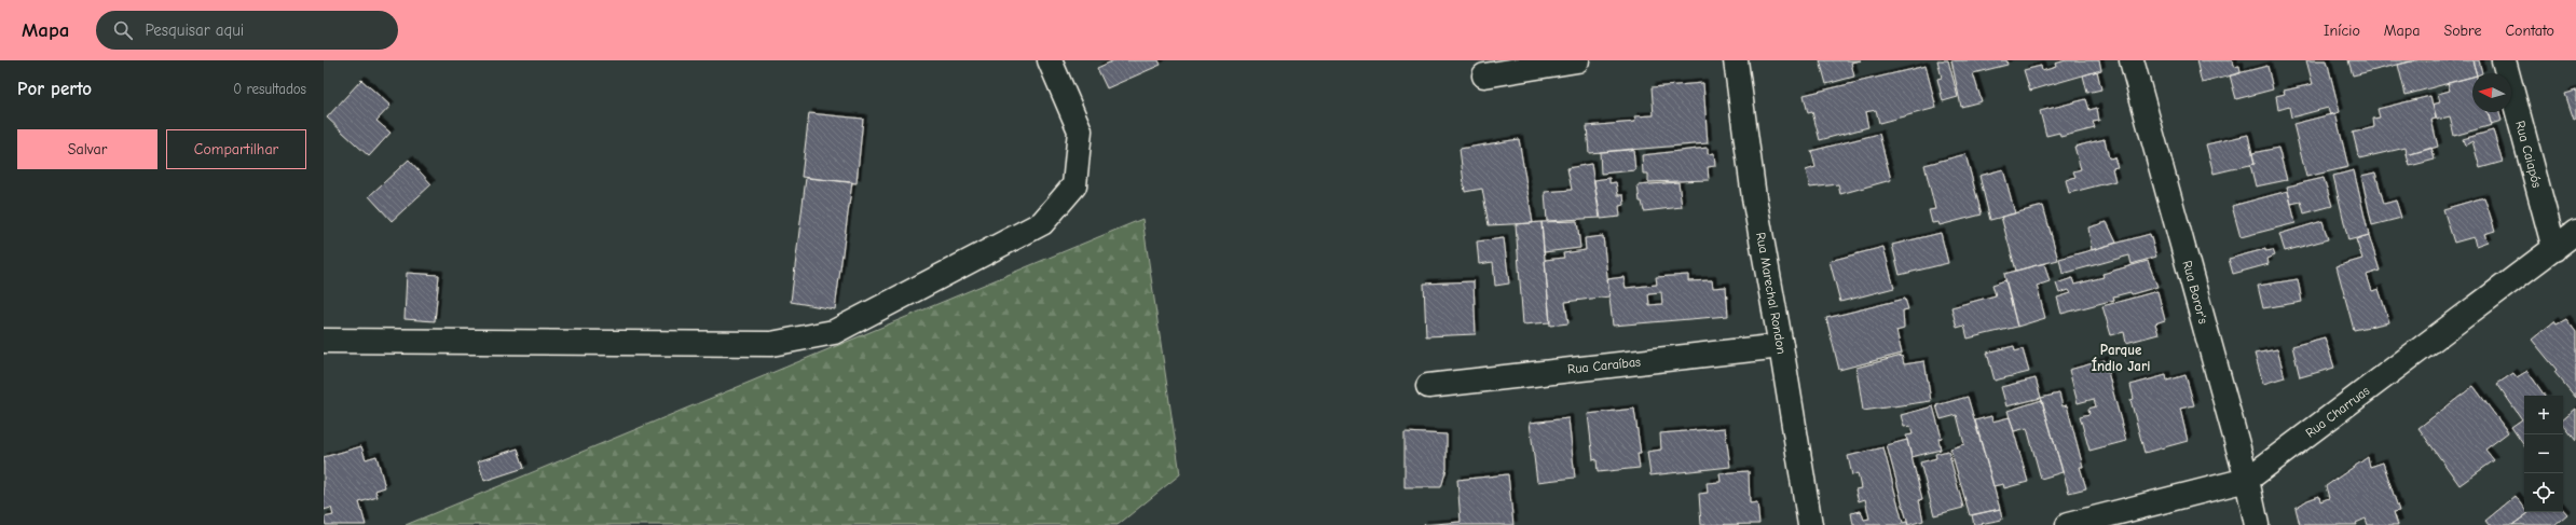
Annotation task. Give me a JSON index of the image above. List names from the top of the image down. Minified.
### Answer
{"streets":{"street":["Rua Caiapós","Rua Boror's","Rua Marechal Rondon","Rua Caraíbas","Rua Charruas"]},"crossings":[["Rua Caiapós","Rua Charruas"],["Rua Boror's","Rua Charruas"],["Rua Marechal Rondon","Rua Caraíbas"]],"districts":["Parque Índio Jari"],"north":"left","page":{"header":"Mapa","search":"Pesquisar aqui","nav":["Início","Mapa","Sobre","Contato"],"heading":["Por perto","0 resultados"],"buttons":["Salvar","Compartilhar"],"map_buttons":["+","−"]}}
